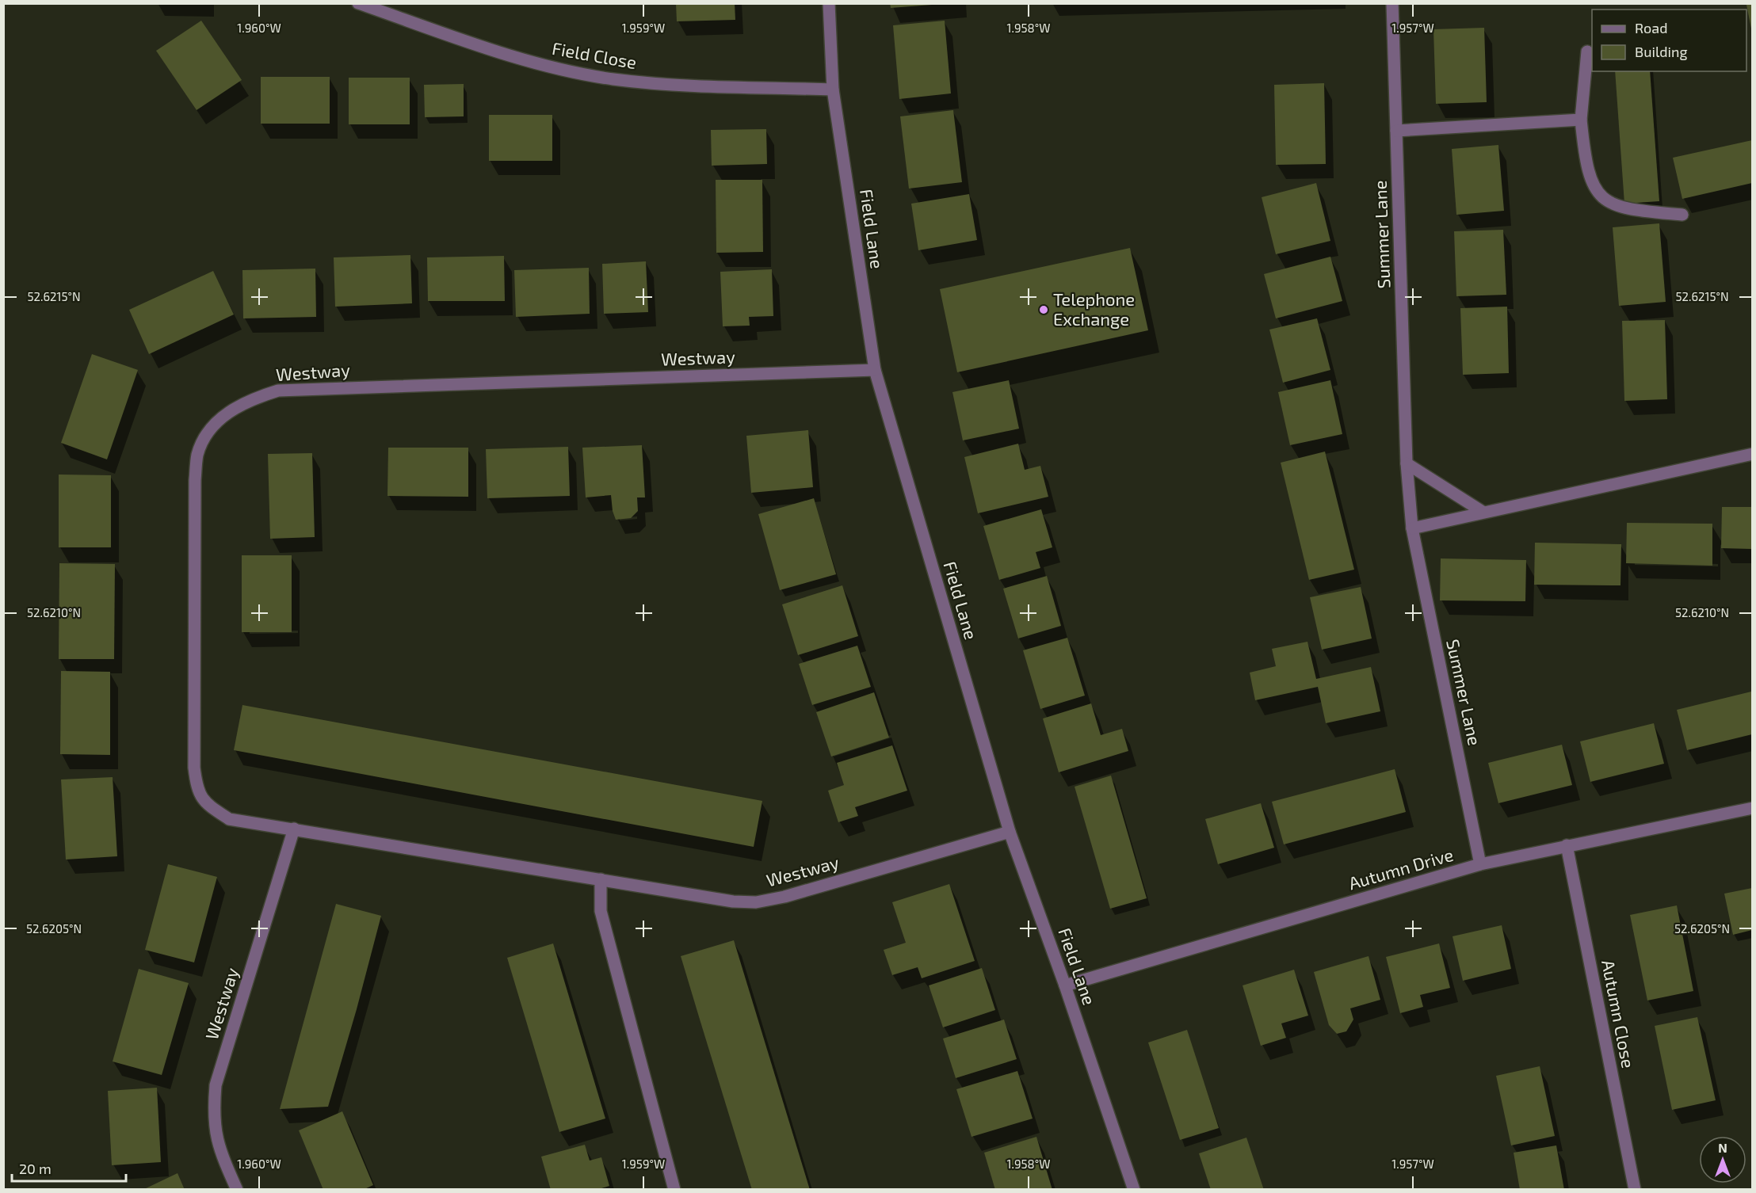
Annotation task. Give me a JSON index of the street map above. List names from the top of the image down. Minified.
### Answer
{"streets":{"street":["Field Close","Field Lane","Summer Lane","Westway","Autumn Drive","Autumn Close"]},"crossings":[["Field Close","Field Lane"],["Field Lane","Westway"],["Field Lane","Autumn Drive"],["Summer Lane","Autumn Drive"],["Autumn Drive","Autumn Close"]],"places":["Telephone Exchange"],"legend":["Road","Building"],"scale_bar":"20 m","north":"top","coordinates":["1.960°W","1.959°W","1.958°W","1.957°W","52.6215°N","52.6210°N","52.6205°N"]}
